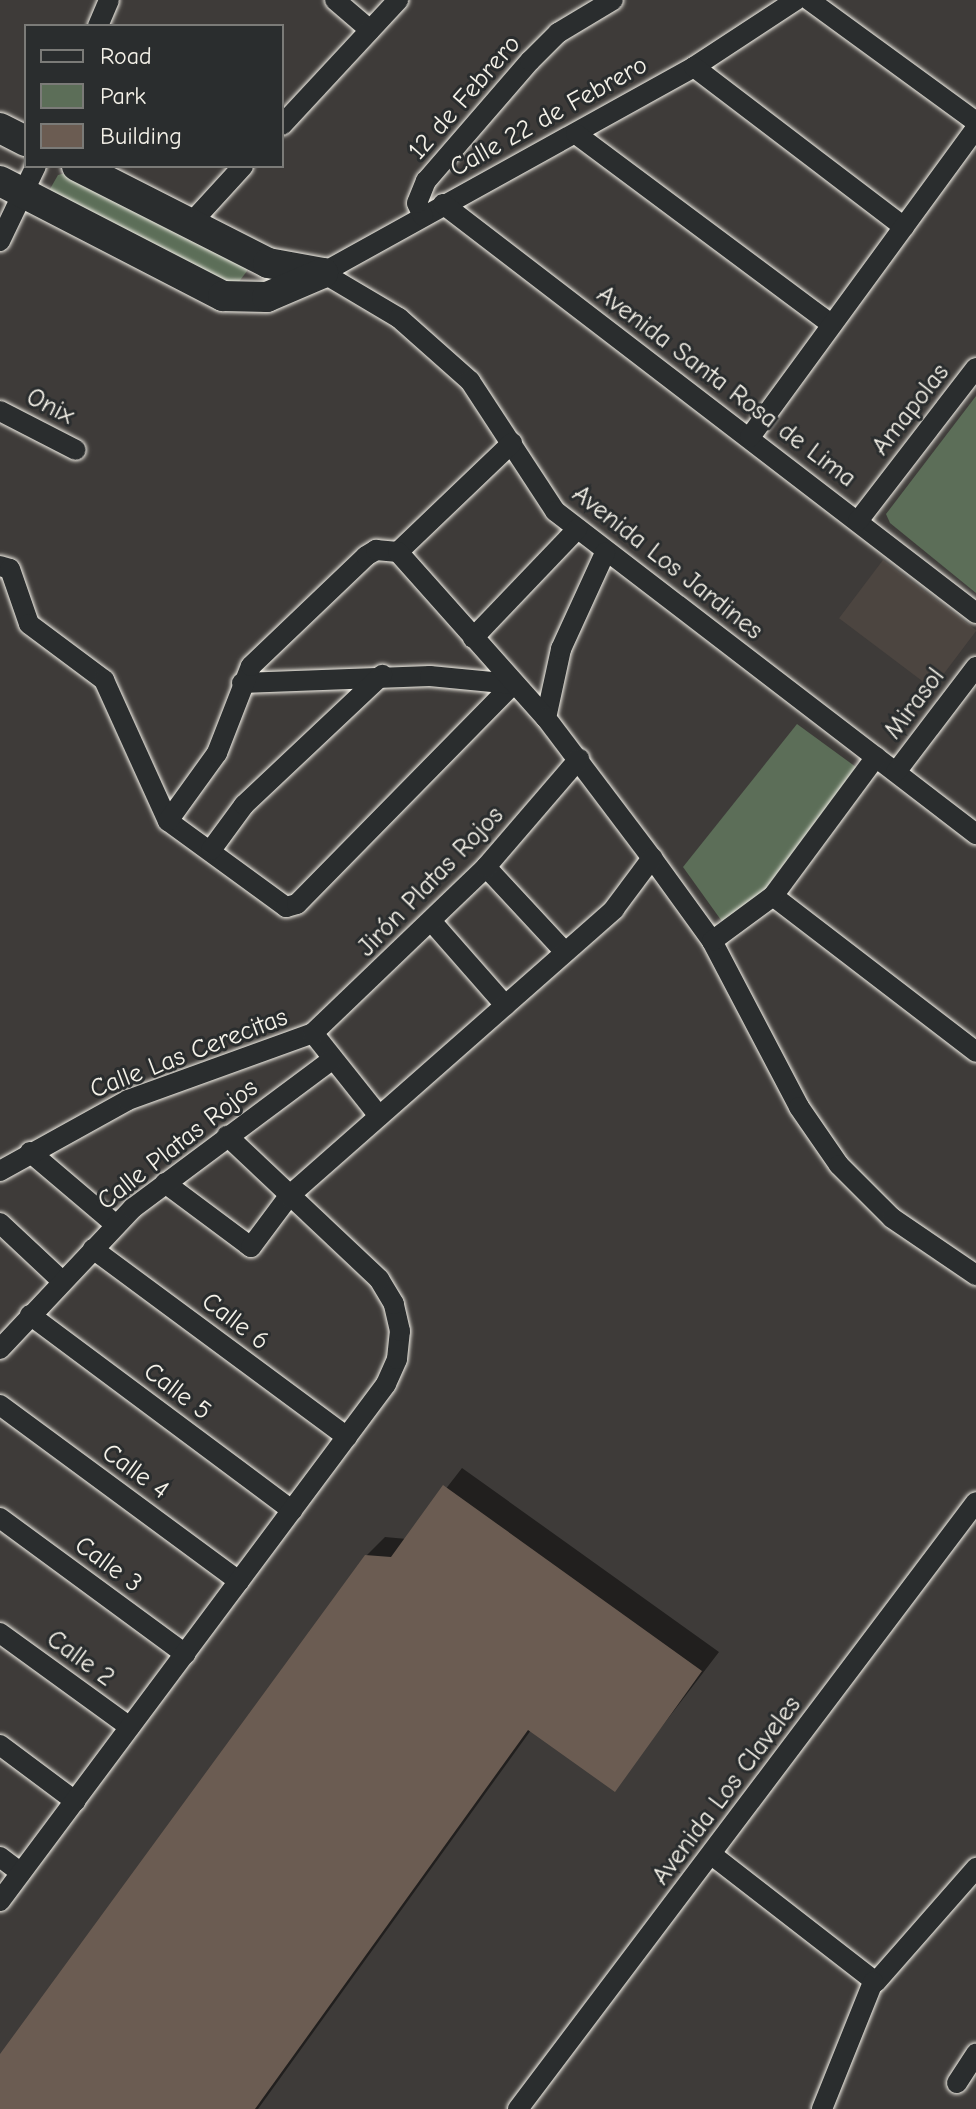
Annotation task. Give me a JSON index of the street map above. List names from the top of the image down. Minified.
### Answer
{"streets":{"street":["12 de Febrero","Calle 22 de Febrero","Avenida Santa Rosa de Lima","Onix","Amapolas","Avenida Los Jardines","Mirasol","Jirón Platas Rojos","Calle Las Cerecitas","Calle Platas Rojos","Calle 6","Calle 5","Calle 4","Calle 3","Calle 2","Avenida Los Claveles"]},"crossings":[["12 de Febrero","Calle 22 de Febrero"],["Calle 22 de Febrero","Avenida Santa Rosa de Lima"],["Calle 22 de Febrero","Avenida Los Jardines"],["Avenida Santa Rosa de Lima","Amapolas"],["Avenida Los Jardines","Mirasol"],["Jirón Platas Rojos","Calle Las Cerecitas"],["Calle Platas Rojos","Calle 6"],["Calle Platas Rojos","Calle 5"]],"legend":["Road","Park","Building"]}
